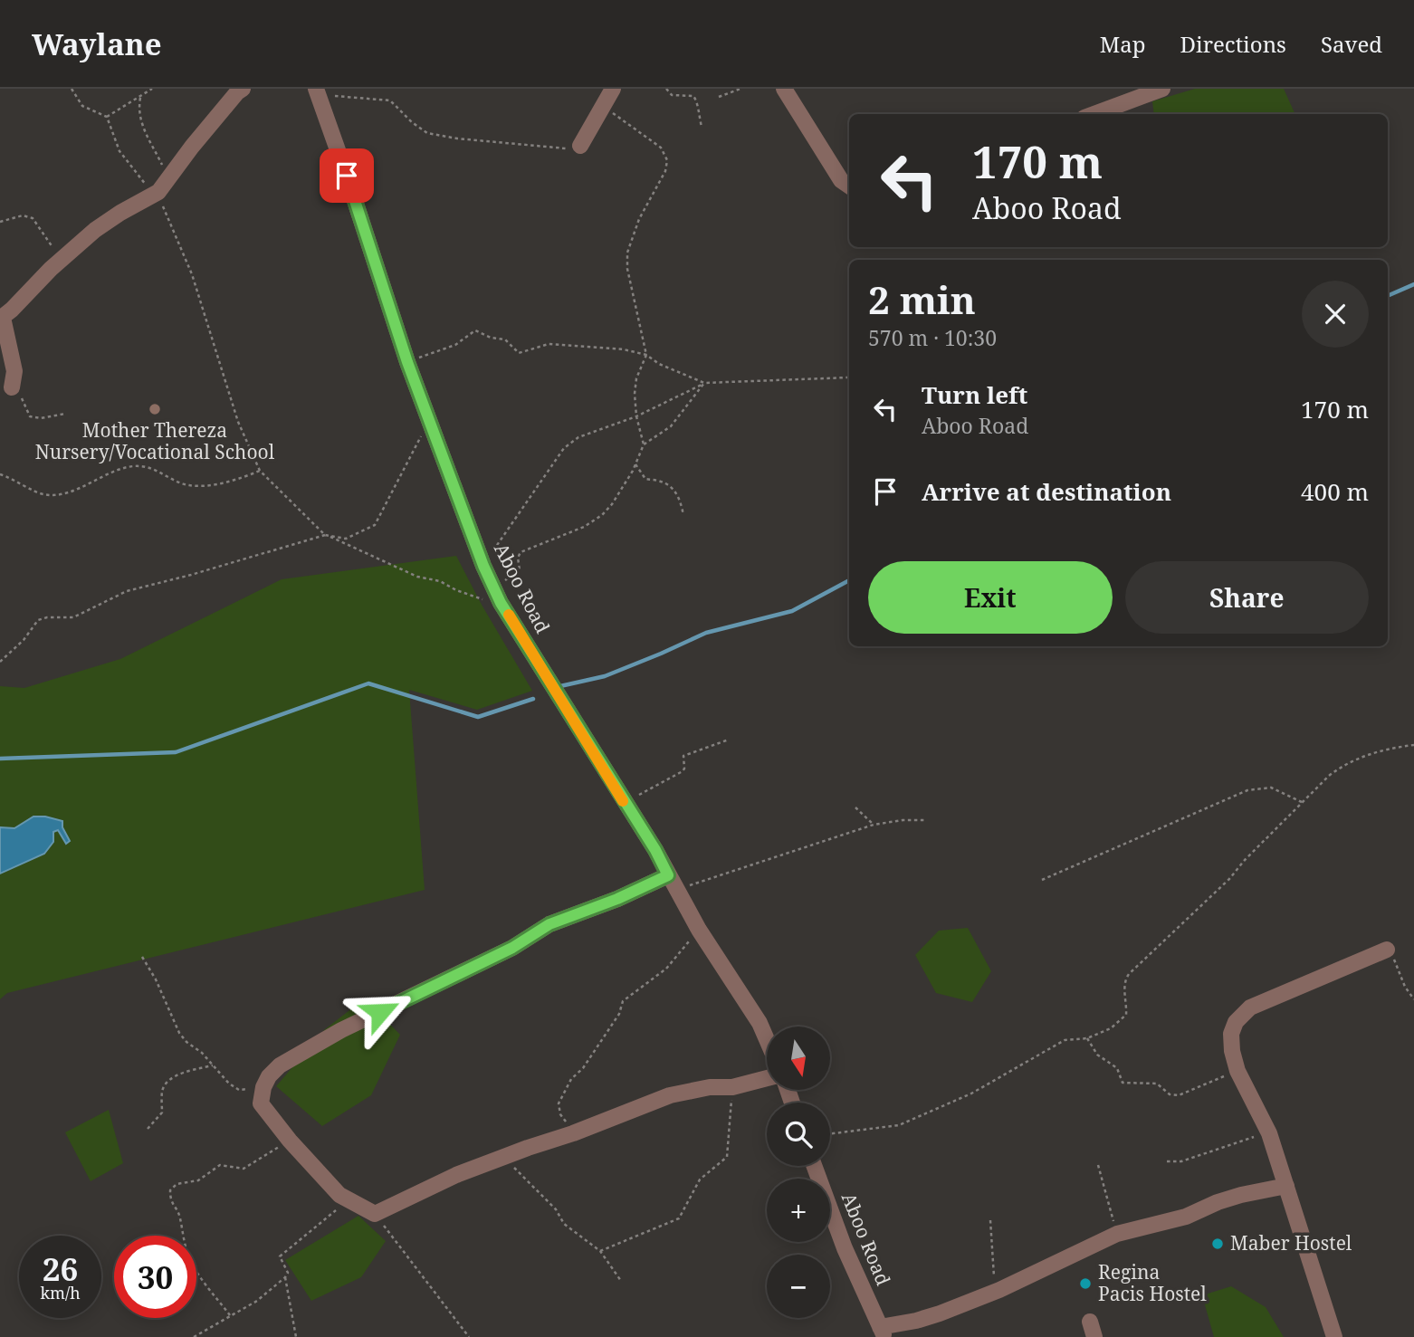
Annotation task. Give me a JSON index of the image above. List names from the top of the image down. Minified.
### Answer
{"streets":{"street":["Aboo Road"]},"places":["Mother Thereza Nursery/Vocational School","Maber Hostel","Regina Pacis Hostel"],"north":"bottom","page":{"header":"Waylane","nav":["Map","Directions","Saved"],"turn":["170 m","Aboo Road"],"heading":["2 min","570 m · 10:30"],"list":[{"name":"Turn left","note":"Aboo Road","value":"170 m"},{"name":"Arrive at destination","value":"400 m"}],"buttons":["Exit","Share"],"map_buttons":["+","−"],"speed":"26 km/h","limit":"30"}}
